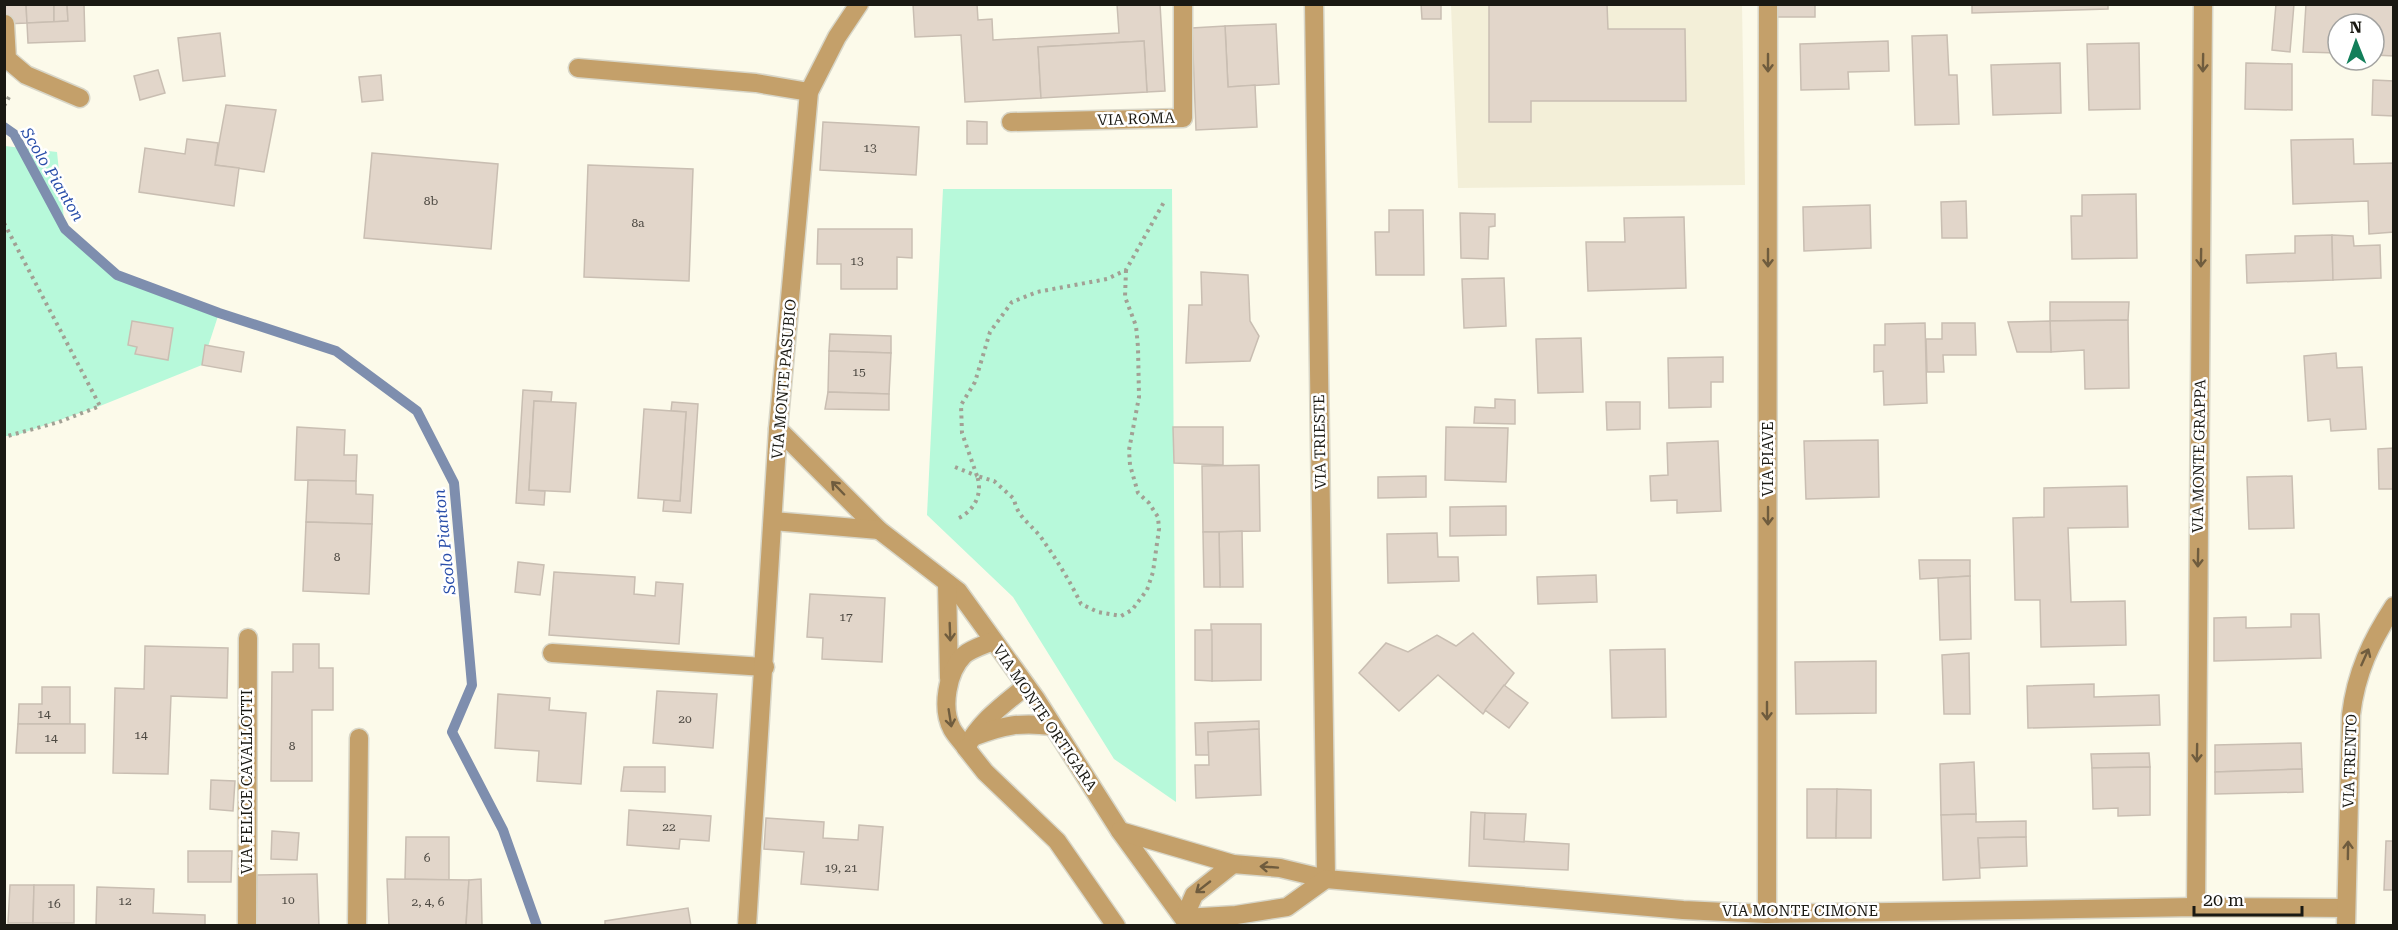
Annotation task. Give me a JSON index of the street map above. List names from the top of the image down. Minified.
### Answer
{"streets":{"street":["VIA ROMA","VIA MONTE PASUBIO","VIA TRIESTE","VIA MONTE GRAPPA","VIA PIAVE","VIA MONTE ORTIGARA","VIA TRENTO","VIA FELICE CAVALLOTTI","VIA MONTE CIMONE"]},"crossings":[["VIA MONTE PASUBIO","VIA MONTE ORTIGARA"],["VIA TRIESTE","VIA MONTE CIMONE"],["VIA MONTE GRAPPA","VIA MONTE CIMONE"],["VIA PIAVE","VIA MONTE CIMONE"],["VIA MONTE ORTIGARA","VIA MONTE CIMONE"],["VIA TRENTO","VIA MONTE CIMONE"]],"one_way":["VIA MONTE GRAPPA","VIA PIAVE","VIA TRENTO"],"water":["Scolo Pianton"],"house_numbers":["13","8b","8a","13","15","8","17","14","20","14","14","8","22","6","19, 21","10","12","2, 4, 6","16"],"scale_bar":"20 m","north":"top"}
